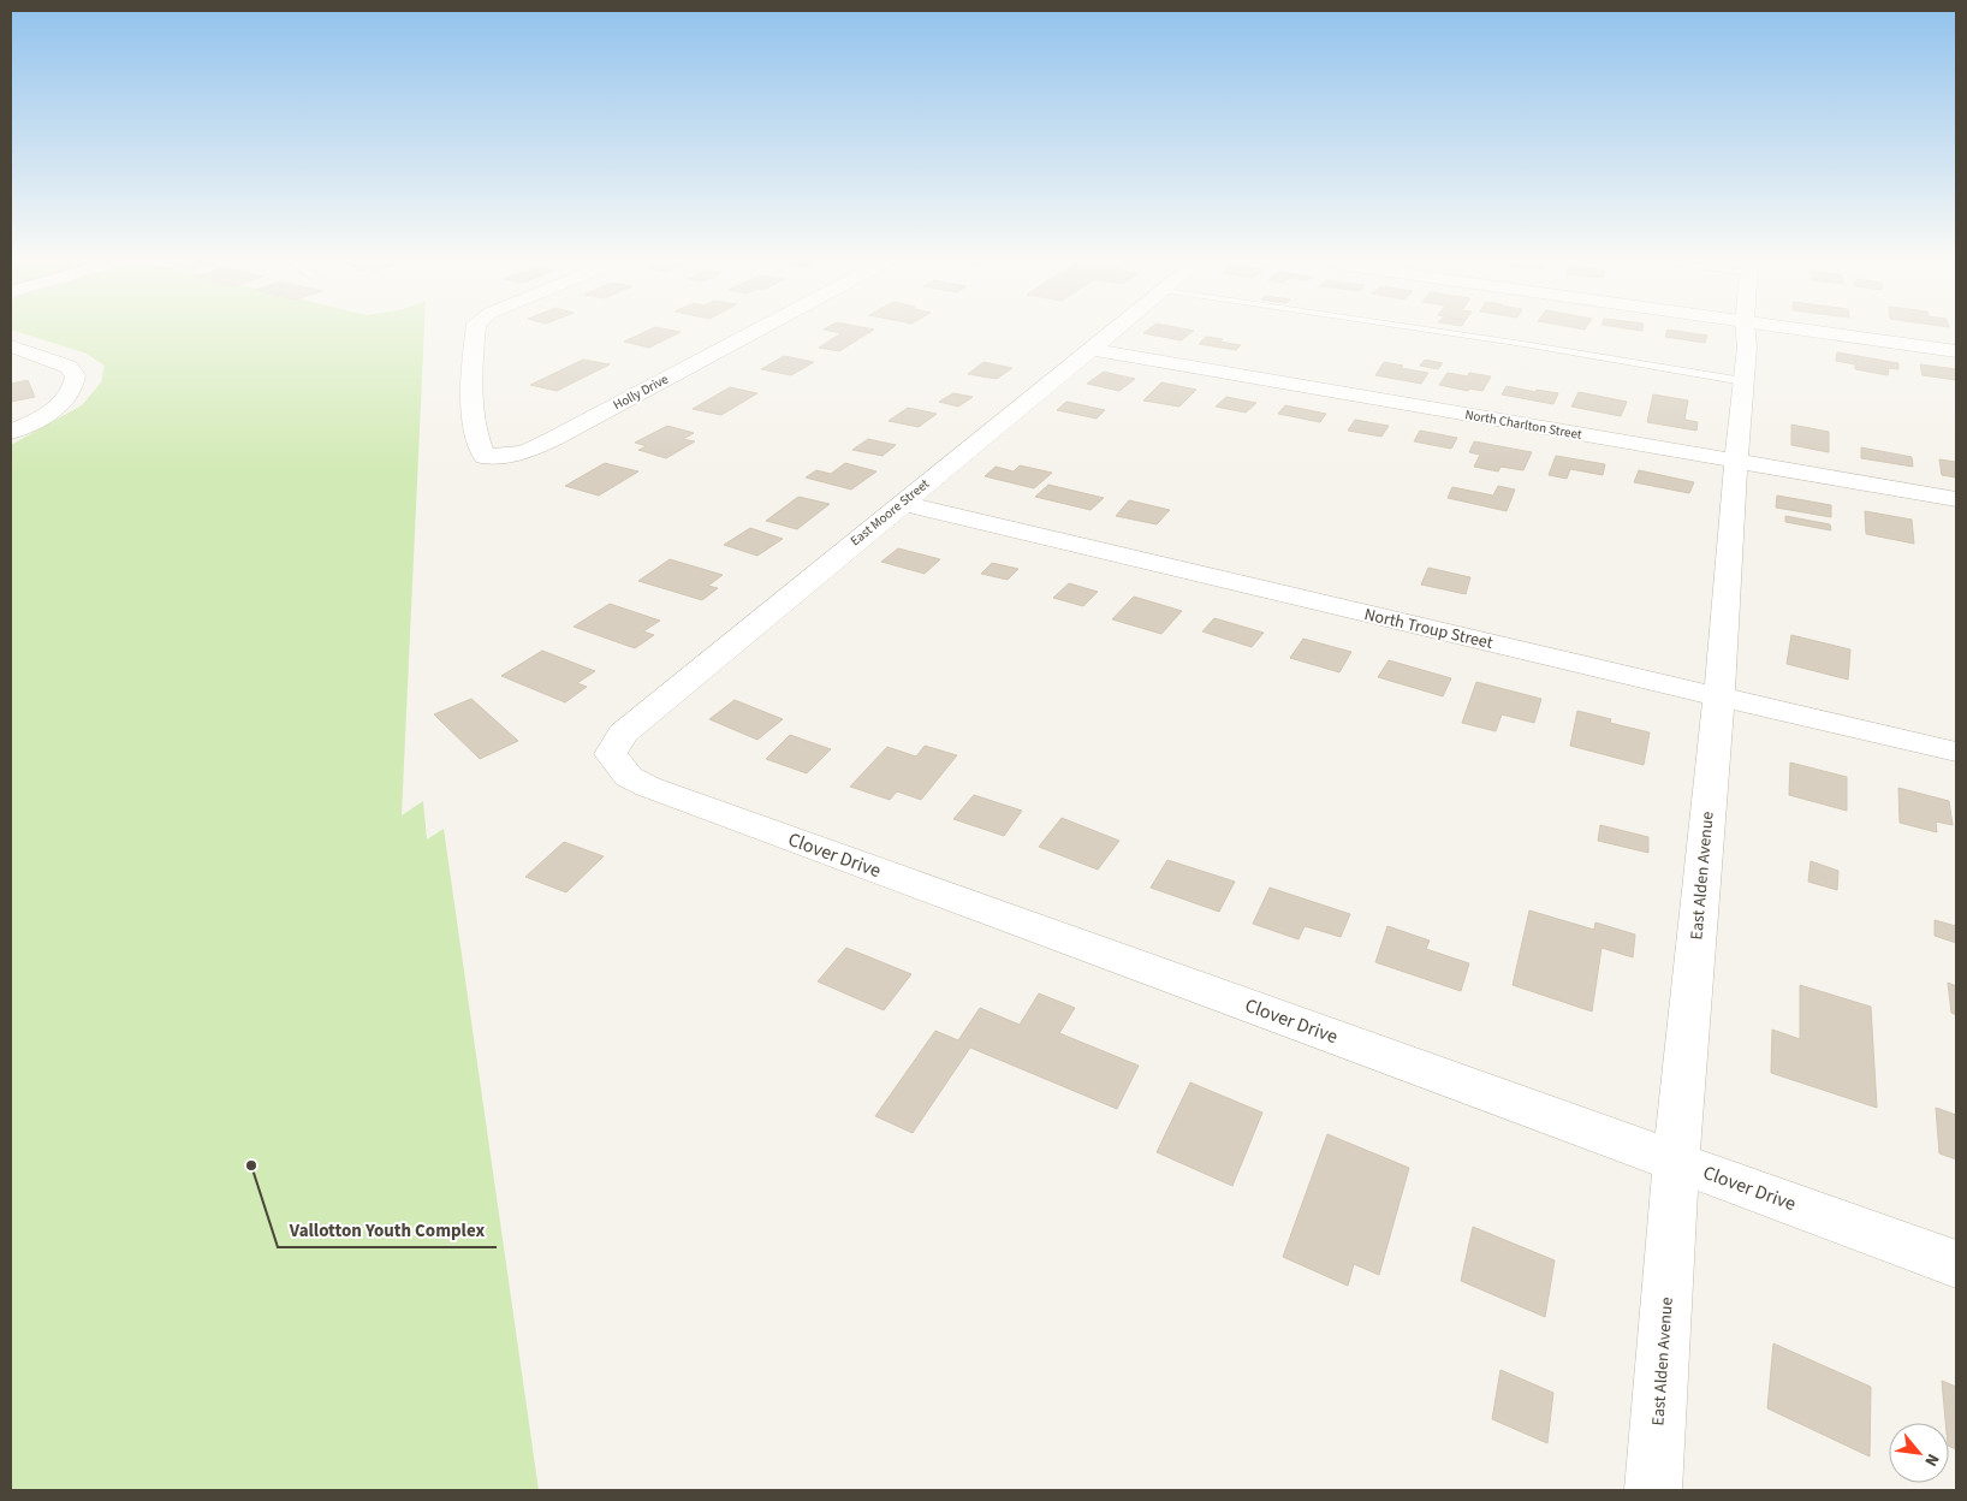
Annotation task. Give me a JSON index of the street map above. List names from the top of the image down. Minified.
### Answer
{"streets":{"street":["Holly Drive","North Charlton Street","East Moore Street","North Troup Street","Clover Drive","East Alden Avenue"]},"crossings":[["North Charlton Street","East Moore Street"],["North Charlton Street","East Alden Avenue"],["East Moore Street","North Troup Street"],["East Moore Street","Clover Drive"],["North Troup Street","East Alden Avenue"],["Clover Drive","East Alden Avenue"]],"places":["Vallotton Youth Complex"],"north":"bottom right"}
